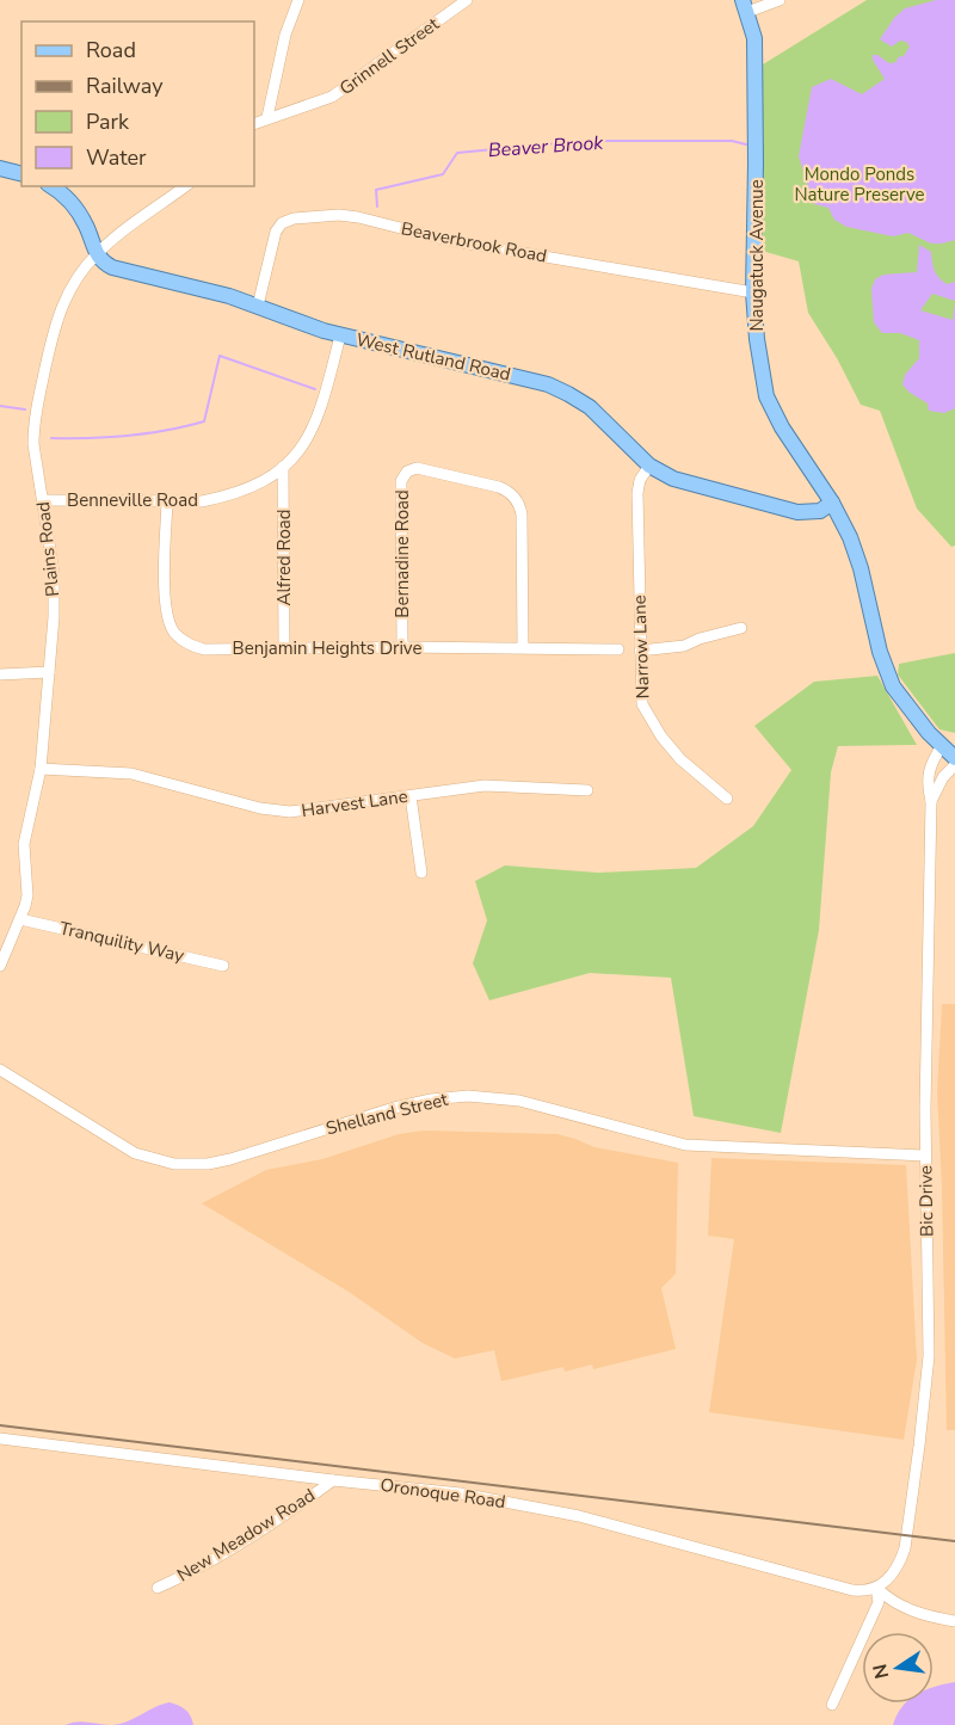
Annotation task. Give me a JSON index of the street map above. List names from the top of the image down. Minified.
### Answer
{"streets":{"main road":["Naugatuck Avenue","West Rutland Road"],"street":["Grinnell Street","Beaverbrook Road","Benneville Road","Plains Road","Bernadine Road","Alfred Road","Narrow Lane","Benjamin Heights Drive","Harvest Lane","Tranquility Way","Shelland Street","Bic Drive","Oronoque Road","New Meadow Road"]},"crossings":[["Beaverbrook Road","Naugatuck Avenue"],["Beaverbrook Road","West Rutland Road"],["Naugatuck Avenue","West Rutland Road"],["Naugatuck Avenue","Bic Drive"],["West Rutland Road","Benneville Road"],["West Rutland Road","Plains Road"],["West Rutland Road","Narrow Lane"],["Benneville Road","Plains Road"],["Benneville Road","Alfred Road"],["Benneville Road","Benjamin Heights Drive"],["Plains Road","Harvest Lane"],["Plains Road","Tranquility Way"],["Bernadine Road","Benjamin Heights Drive"],["Alfred Road","Benjamin Heights Drive"],["Shelland Street","Bic Drive"],["Bic Drive","Oronoque Road"],["Oronoque Road","New Meadow Road"]],"water":["Beaver Brook"],"parks":["Mondo Ponds Nature Preserve"],"legend":["Road","Railway","Park","Water"],"north":"left"}
